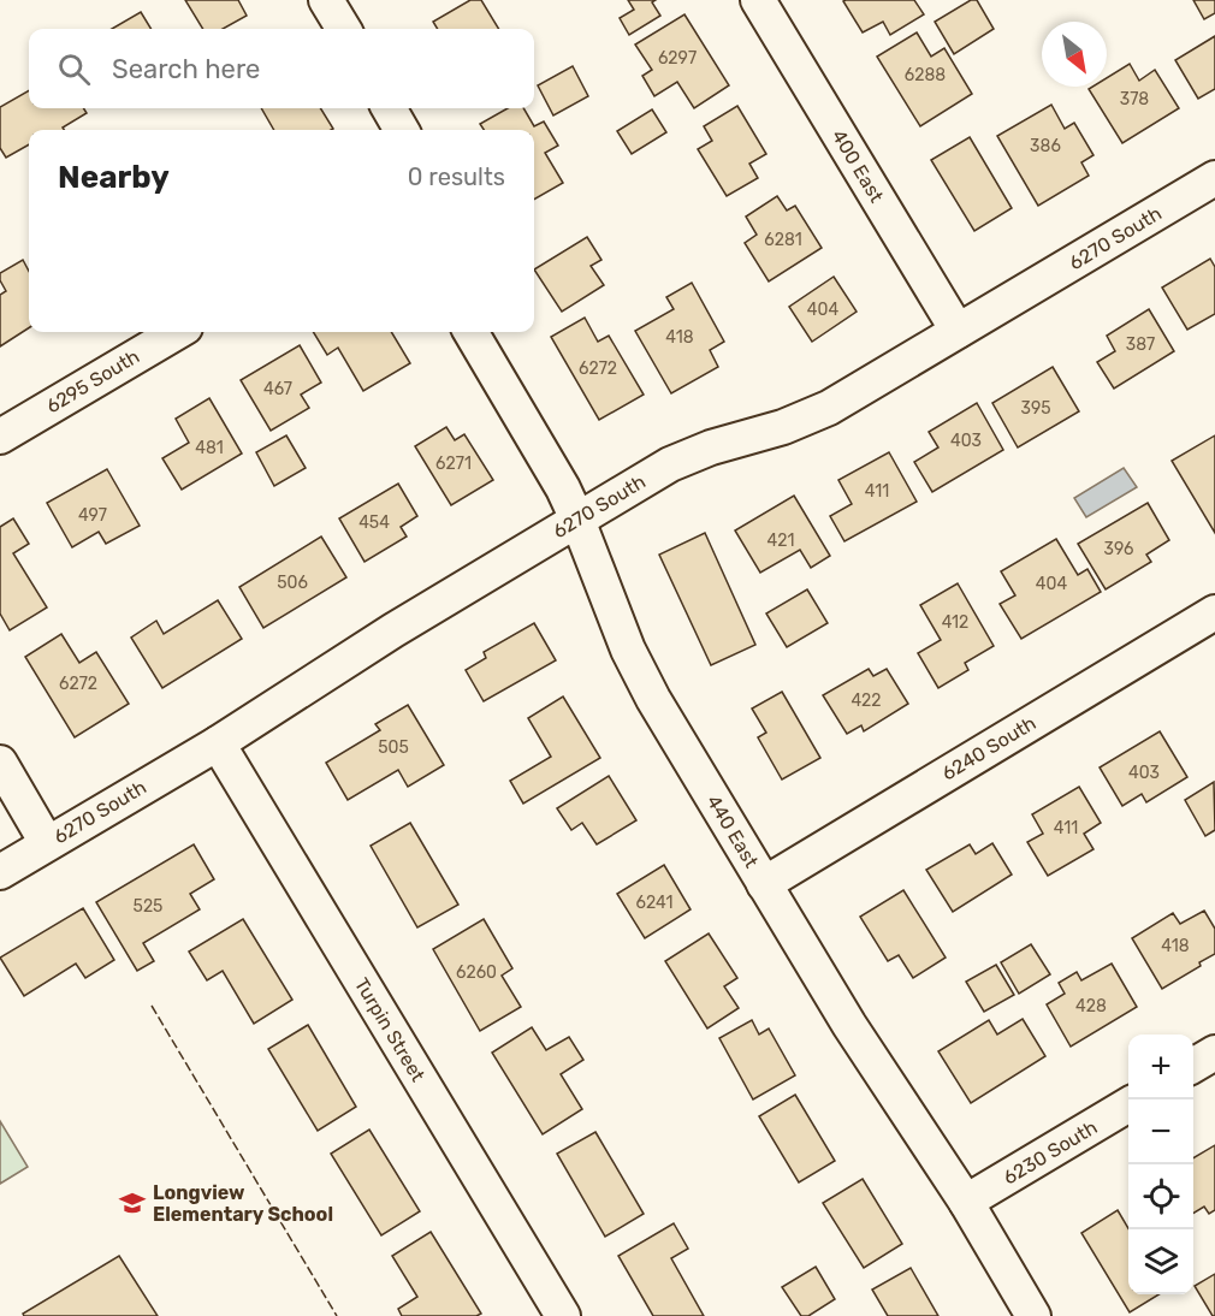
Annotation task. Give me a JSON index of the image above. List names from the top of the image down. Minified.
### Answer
{"streets":{"street":["400 East","6270 South","6295 South","6240 South","440 East","Turpin Street","6230 South"]},"crossings":[["400 East","6270 South"],["6270 South","440 East"],["6270 South","Turpin Street"],["6240 South","440 East"],["440 East","6230 South"]],"places":{"school or university":["Longview Elementary School"]},"house_numbers":["6297","6288","378","386","6281","404","418","387","6272","467","395","403","481","6271","411","497","454","421","396","506","404","412","6272","422","505","403","411","6241","525","418","6260","428"],"north":"bottom right","page":{"search":"Search here","heading":["Nearby","0 results"],"map_buttons":["+","−"]}}
